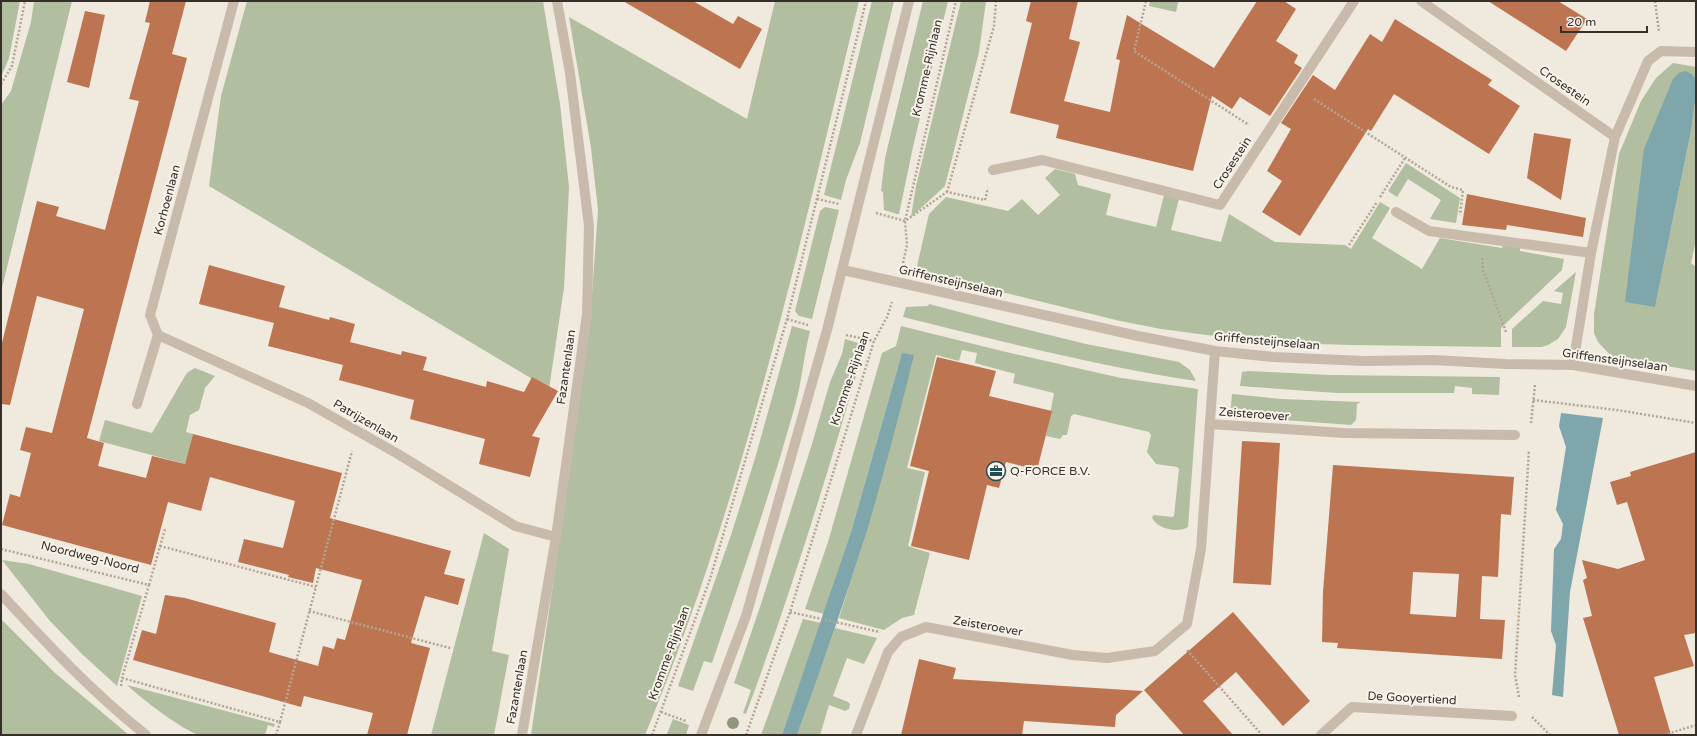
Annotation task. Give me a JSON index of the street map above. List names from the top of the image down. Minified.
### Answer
{"streets":{"street":["Crosestein","Korhoenlaan","Griffensteijnselaan","Fazantenlaan","Zeisteroever","Patrijzenlaan","De Gooyertiend"],"path":["Kromme-Rijnlaan","Noordweg-Noord"]},"crossings":[["Kromme-Rijnlaan","Griffensteijnselaan"],["Korhoenlaan","Patrijzenlaan"],["Fazantenlaan","Patrijzenlaan"]],"places":{"office":["Q-FORCE B.V."]},"scale_bar":"20 m"}
